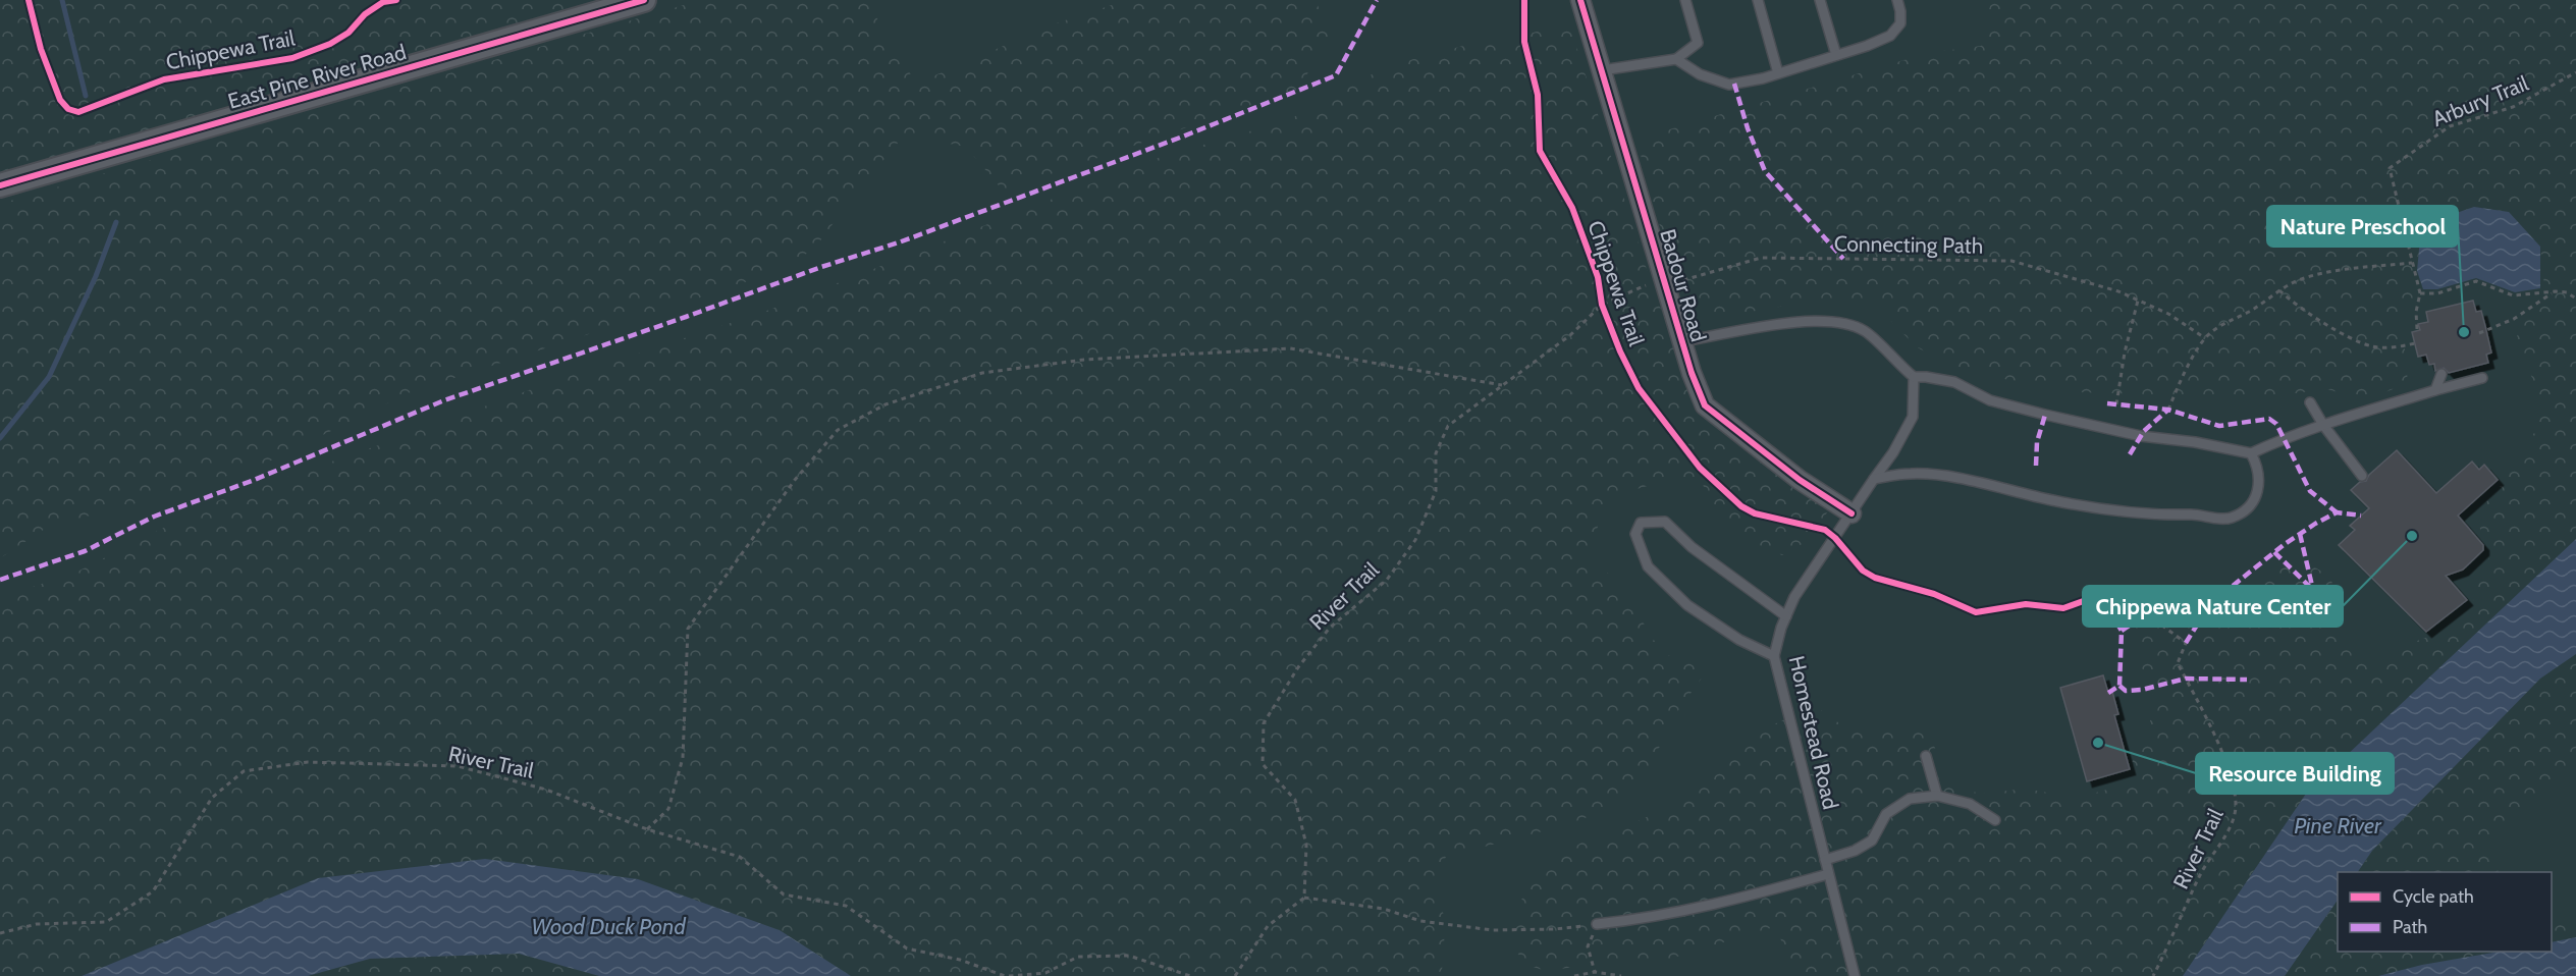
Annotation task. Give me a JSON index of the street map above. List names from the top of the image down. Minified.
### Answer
{"streets":{"street":["East Pine River Road","Badour Road"],"lane":["Homestead Road"],"path":["Arbury Trail","Connecting Path","River Trail"],"cycle path":["Chippewa Trail"]},"crossings":[["Chippewa Trail","Connecting Path"],["Chippewa Trail","River Trail"],["Connecting Path","Badour Road"],["Connecting Path","River Trail"],["Badour Road","Homestead Road"]],"water":["Pine River","Wood Duck Pond"],"places":["Nature Preschool","Chippewa Nature Center","Resource Building"],"legend":["Cycle path","Path"]}
